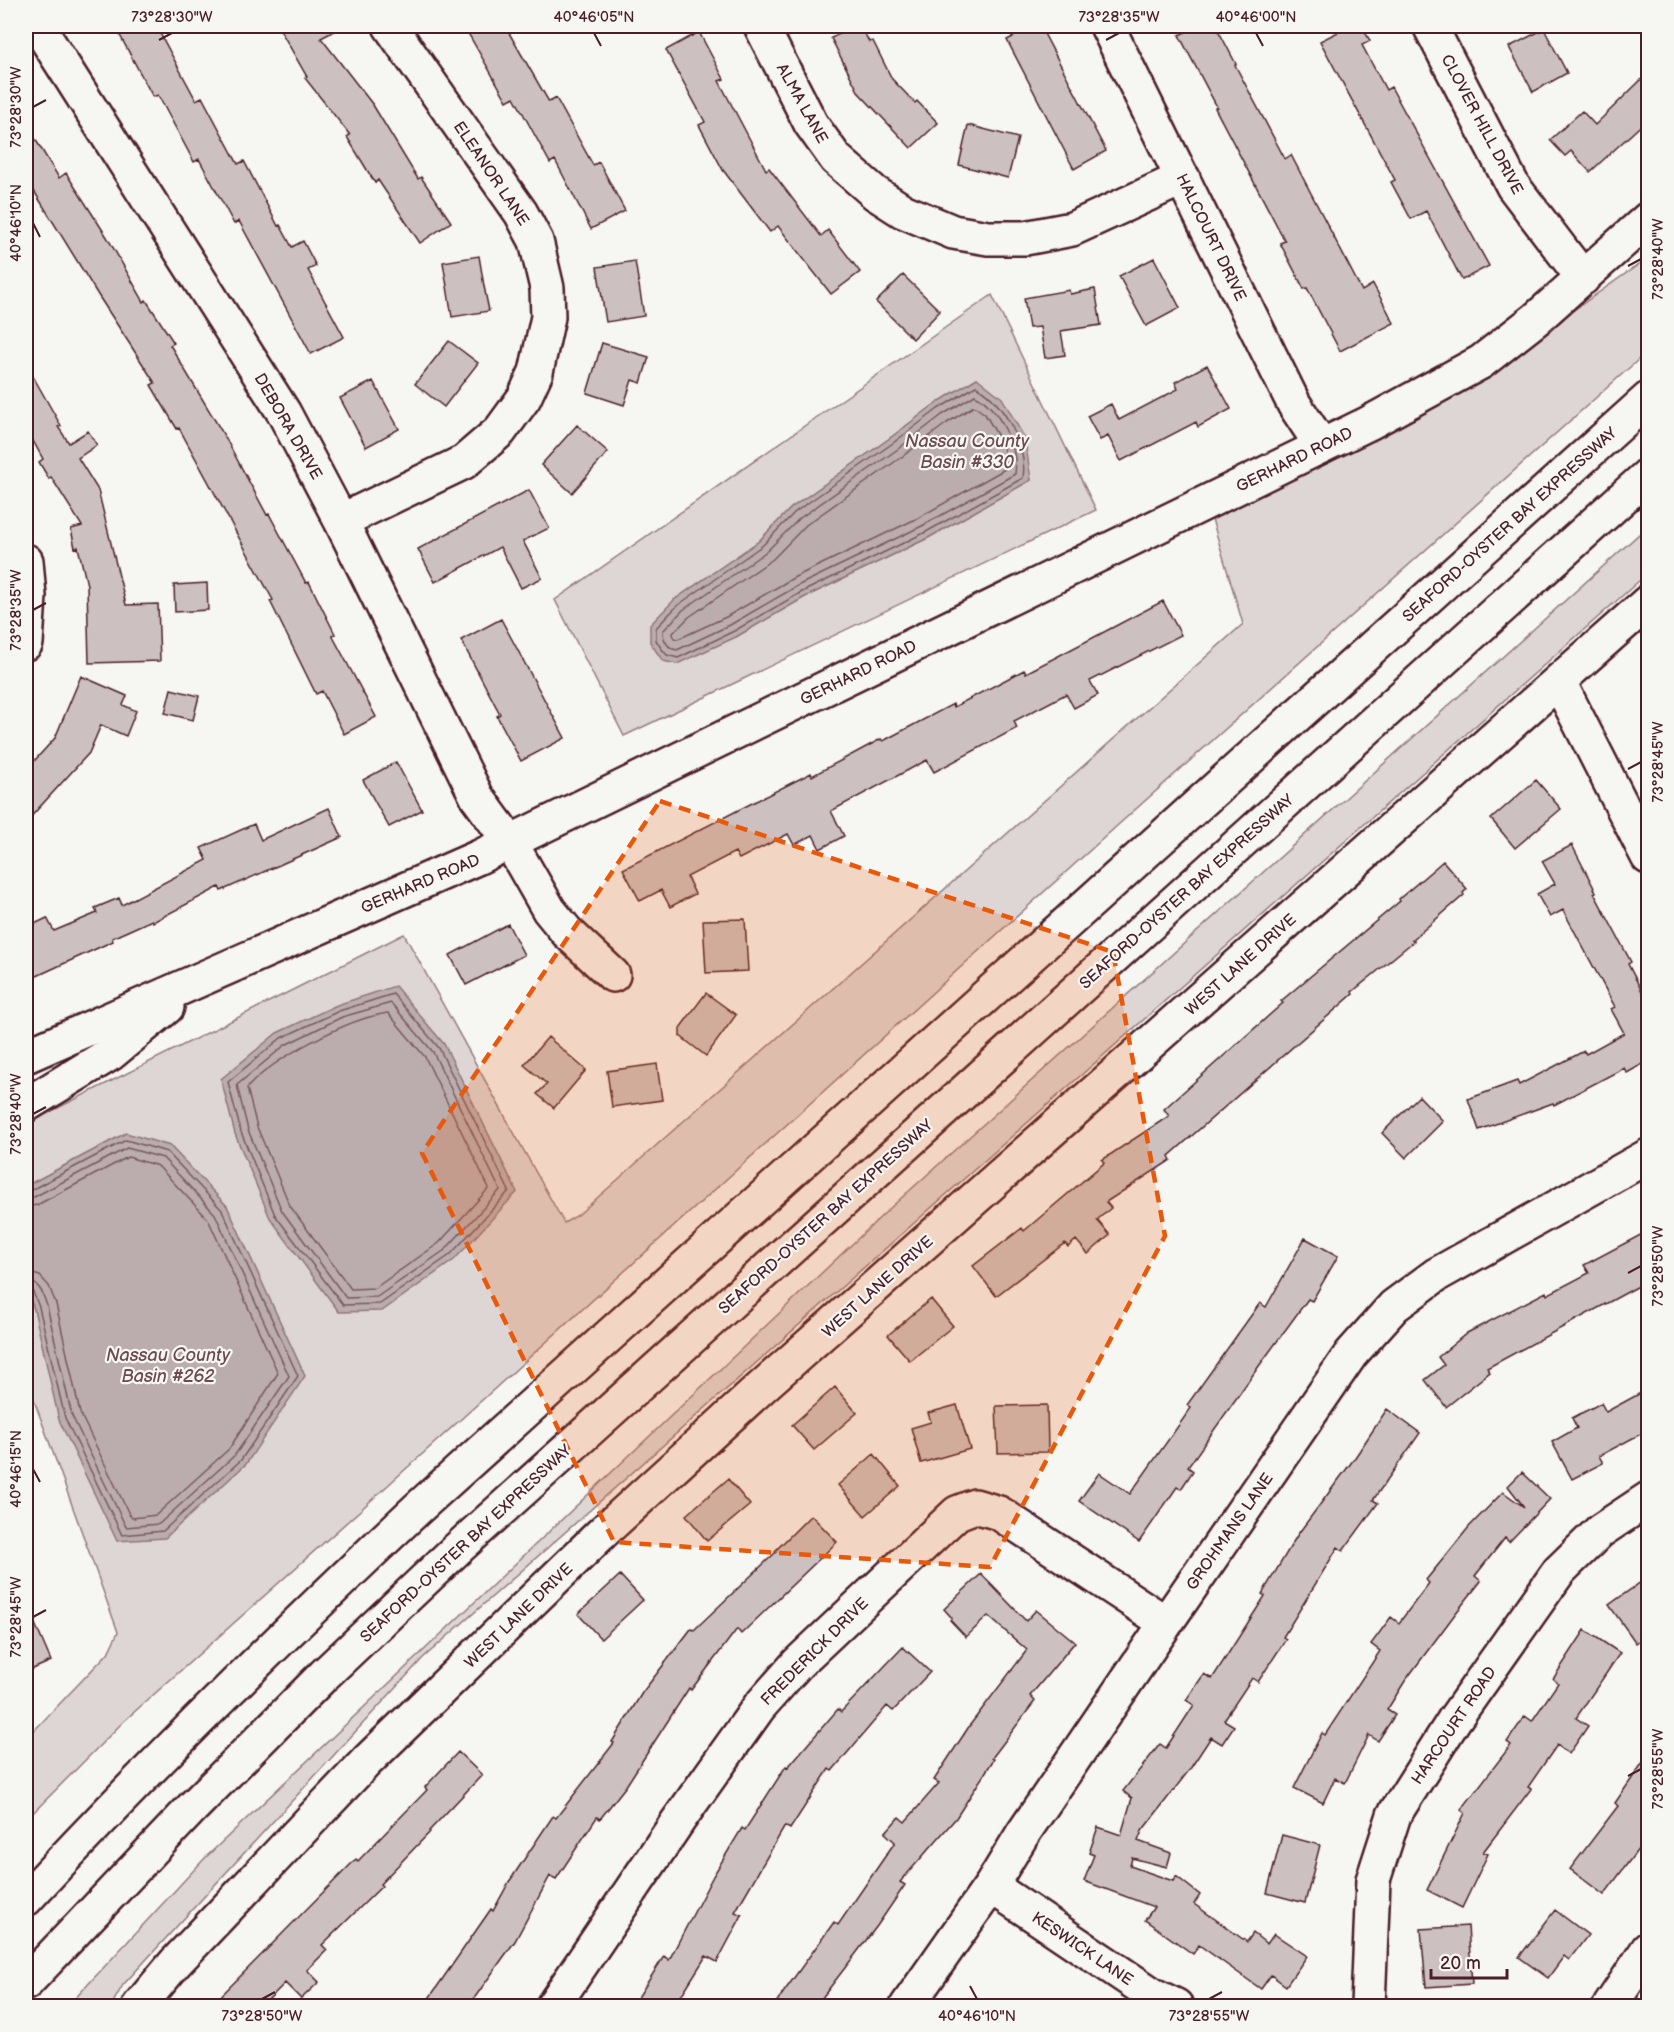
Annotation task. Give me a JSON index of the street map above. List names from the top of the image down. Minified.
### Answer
{"streets":{"main road":["ALMA LANE","CLOVER HILL DRIVE","ELEANOR LANE","HALCOURT DRIVE","DEBORA DRIVE","GERHARD ROAD","SEAFORD-OYSTER BAY EXPRESSWAY","WEST LANE DRIVE","GROHMANS LANE","FREDERICK DRIVE","HARCOURT ROAD","KESWICK LANE"]},"crossings":[["ALMA LANE","HALCOURT DRIVE"],["CLOVER HILL DRIVE","GERHARD ROAD"],["ELEANOR LANE","DEBORA DRIVE"],["HALCOURT DRIVE","GERHARD ROAD"],["DEBORA DRIVE","GERHARD ROAD"],["GROHMANS LANE","FREDERICK DRIVE"],["GROHMANS LANE","KESWICK LANE"]],"water":["Nassau County Basin #330","Nassau County Basin #262"],"scale_bar":"20 m","coordinates":["73°28'30\"W","40°46'05\"N","73°28'35\"W","40°46'00\"N","40°46'10\"N","73°28'40\"W","73°28'45\"W","73°28'50\"W","40°46'15\"N","73°28'55\"W"]}
